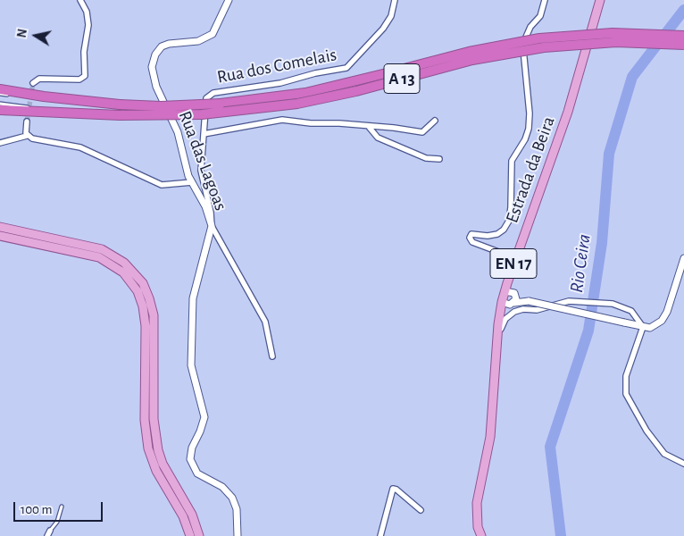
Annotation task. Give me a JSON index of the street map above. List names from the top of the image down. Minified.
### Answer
{"streets":{"highway":["A 13"],"main road":["Estrada da Beira","EN 17"],"street":["Rua dos Comelais","Rua das Lagoas"]},"crossings":[["Rua dos Comelais","Rua das Lagoas"]],"water":["Rio Ceira"],"scale_bar":"100 m","north":"left"}
